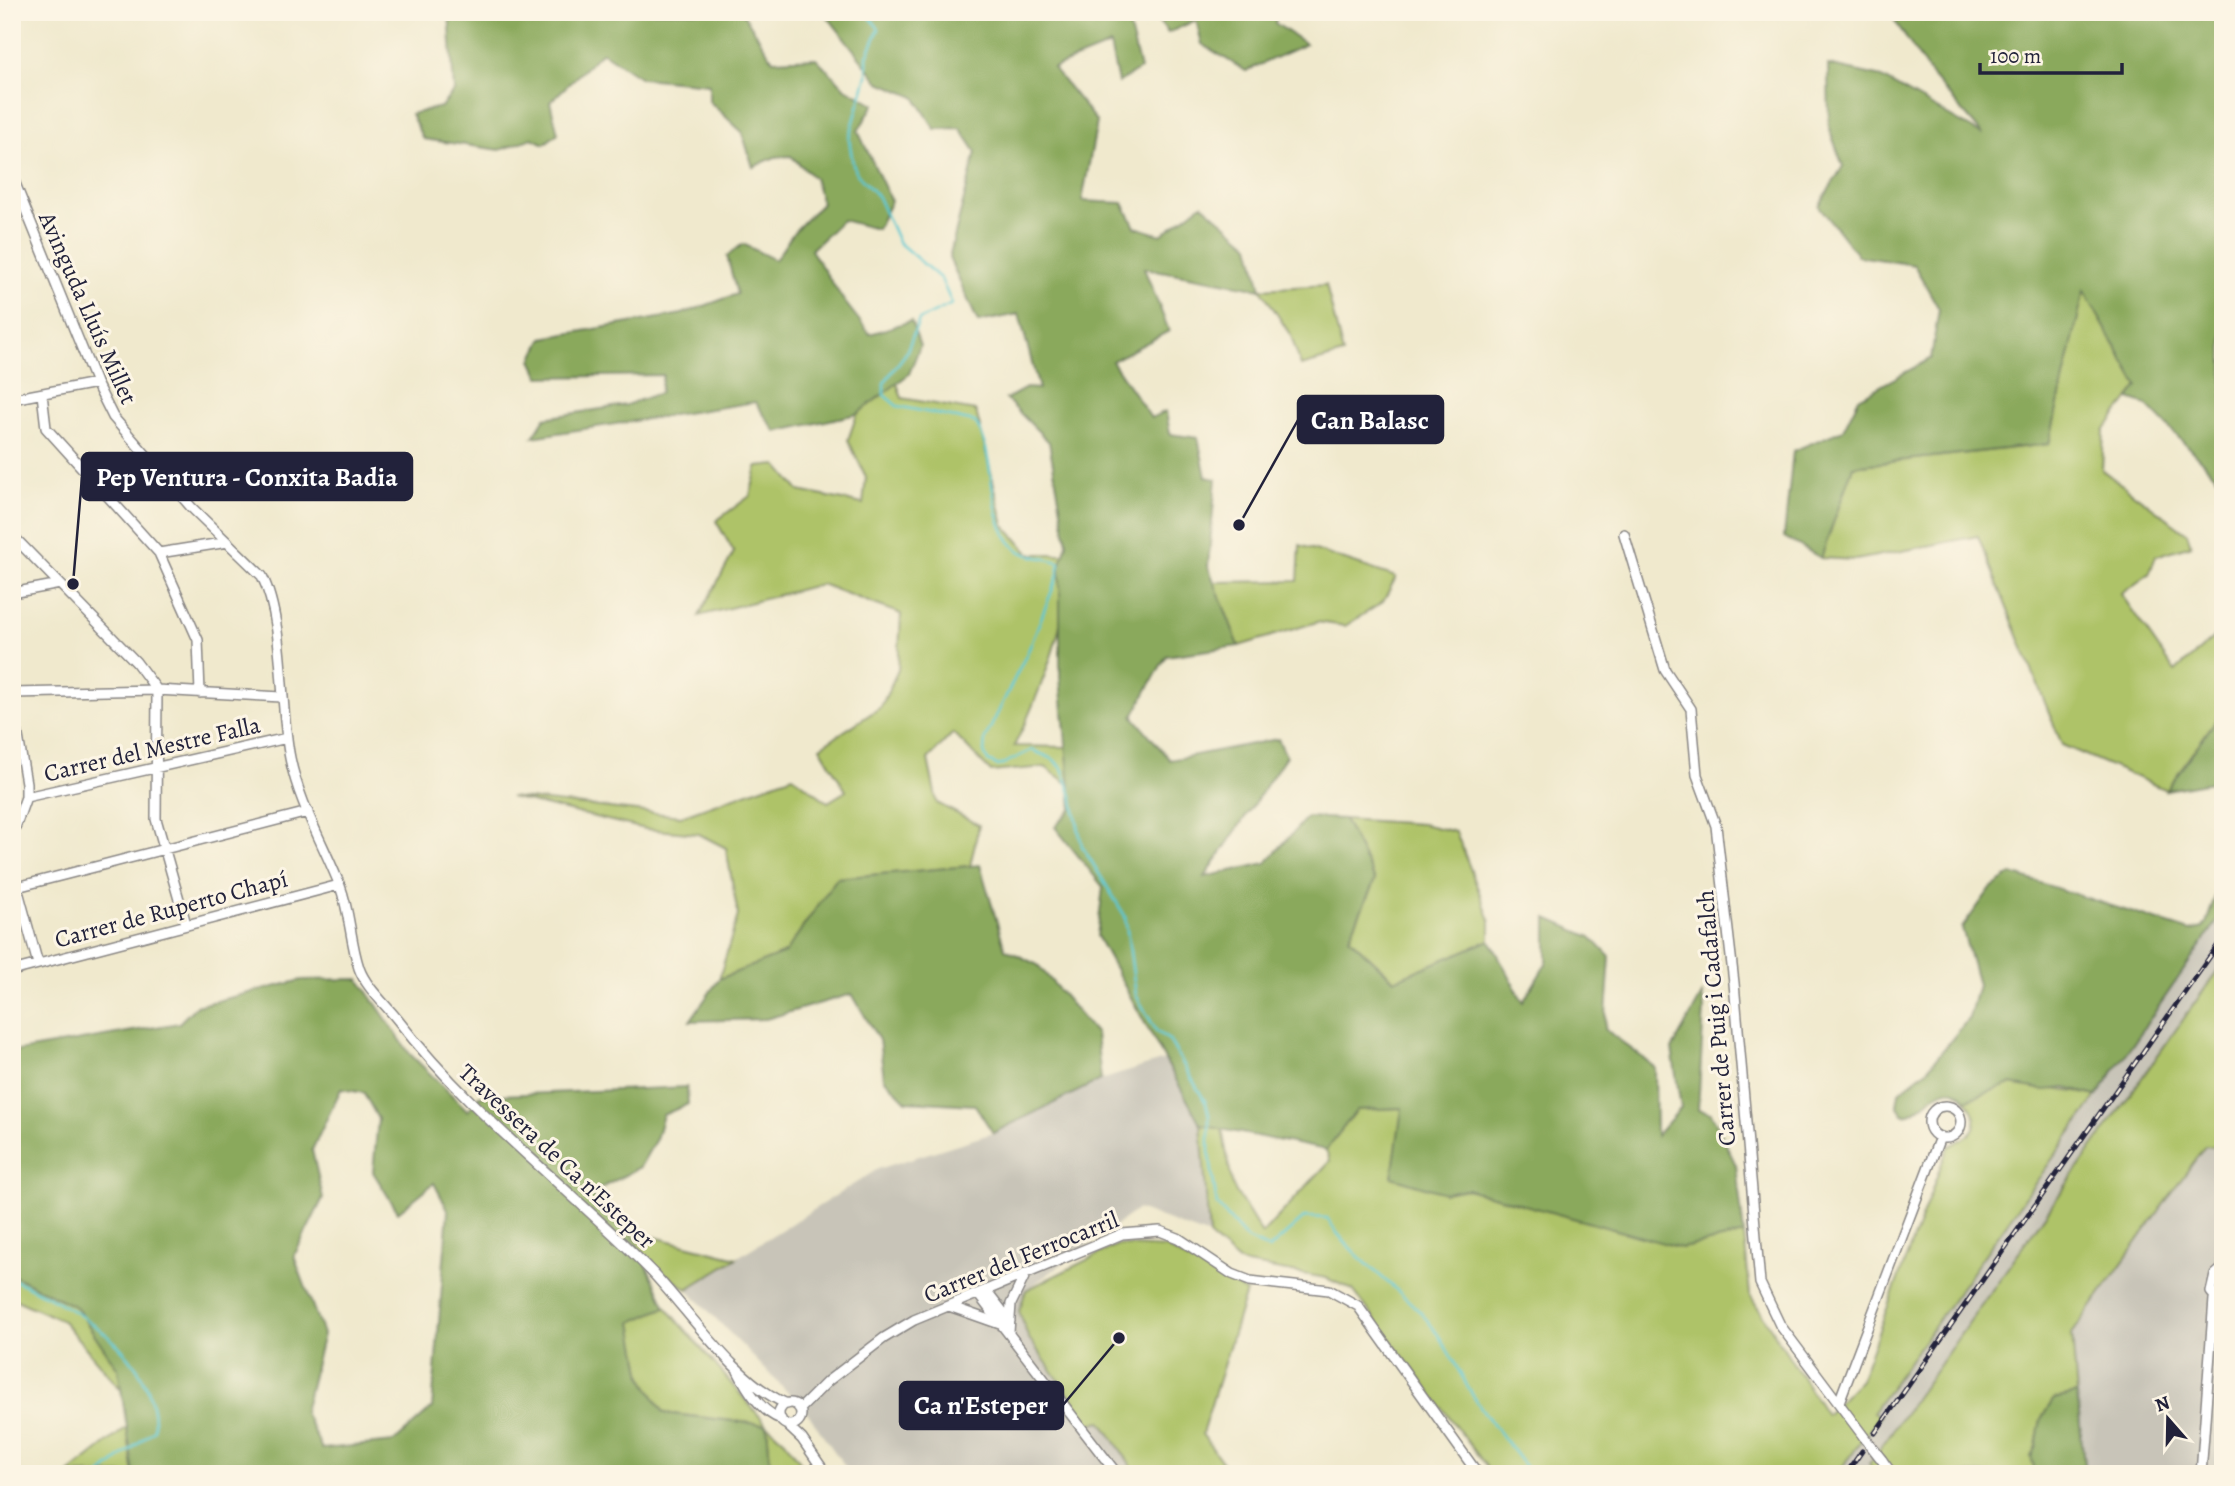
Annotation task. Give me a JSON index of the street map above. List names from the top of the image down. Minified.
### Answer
{"streets":{"street":["Avinguda Lluís Millet","Carrer del Mestre Falla","Carrer de Ruperto Chapí","Carrer de Puig i Cadafalch","Travessera de Ca n'Esteper","Carrer del Ferrocarril"]},"crossings":[["Avinguda Lluís Millet","Carrer del Mestre Falla"],["Avinguda Lluís Millet","Carrer de Ruperto Chapí"],["Avinguda Lluís Millet","Travessera de Ca n'Esteper"],["Travessera de Ca n'Esteper","Carrer del Ferrocarril"]],"places":["Can Balasc","Pep Ventura - Conxita Badia","Ca n'Esteper"],"scale_bar":"100 m","north":"top"}
